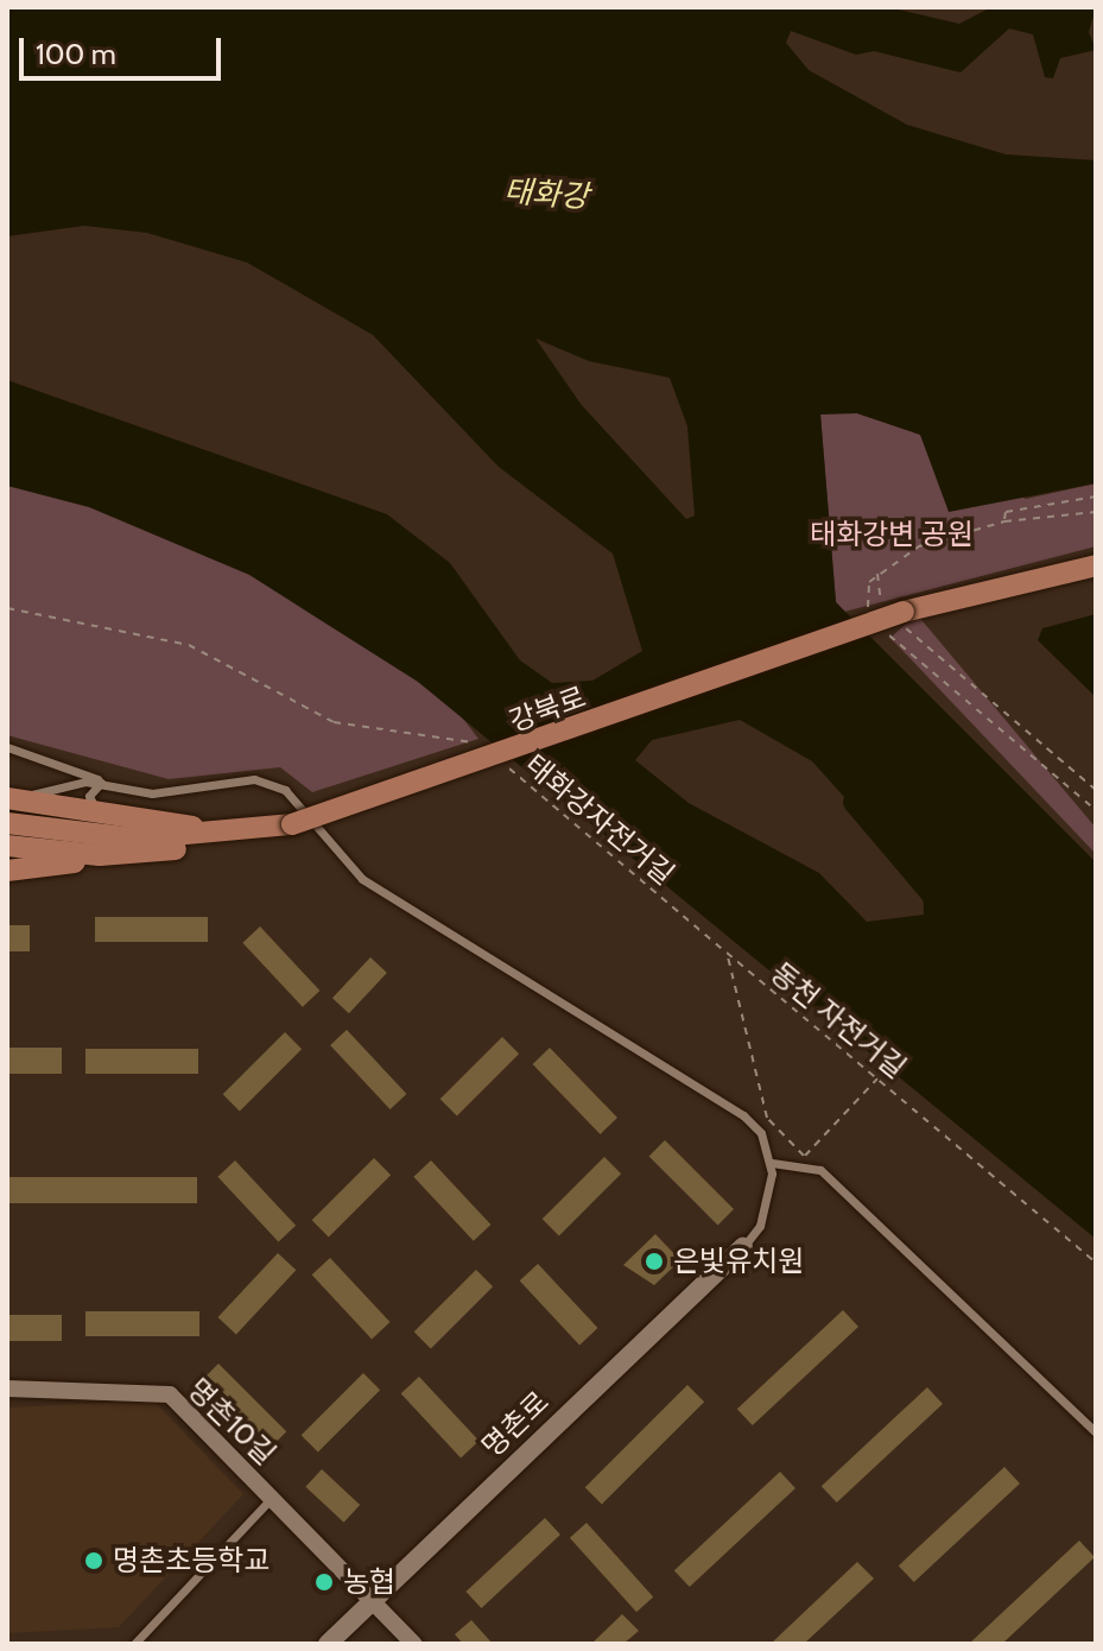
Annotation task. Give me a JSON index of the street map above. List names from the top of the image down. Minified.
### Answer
{"streets":{"main road":["강북로"],"street":["명촌10길","명촌로"],"path":["태화강자전거길","동천 자전거길"]},"crossings":[["태화강자전거길","동천 자전거길"],["명촌10길","명촌로"]],"water":["태화강"],"parks":["태화강변 공원"],"places":["은빛유치원","명촌초등학교","농협"],"scale_bar":"100 m"}
